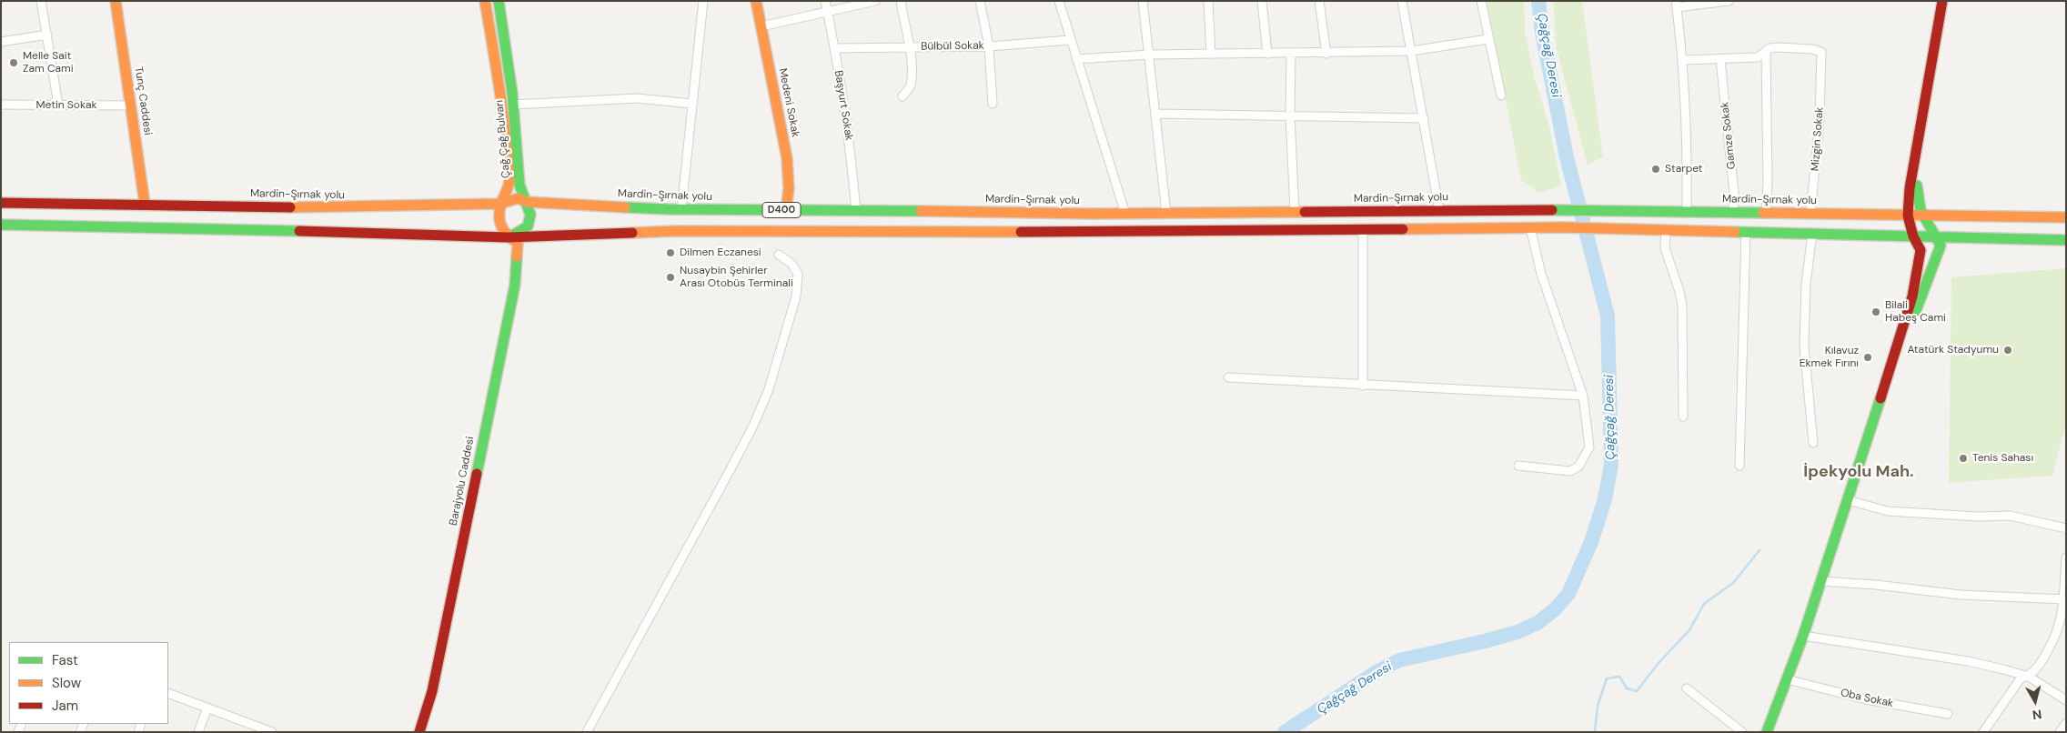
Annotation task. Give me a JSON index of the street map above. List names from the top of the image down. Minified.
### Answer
{"streets":{"main road":["Tunç Caddesi","Medeni Sokak","Çağ Çağ Bulvarı","Mardin-Şırnak yolu","D400","Barajyolu Caddesi"],"street":["Bülbül Sokak","Metin Sokak","Başyurt Sokak","Gamze Sokak","Mizgin Sokak","Oba Sokak"]},"crossings":[["Bülbül Sokak","Başyurt Sokak"],["Tunç Caddesi","Metin Sokak"],["Tunç Caddesi","Mardin-Şırnak yolu"],["Medeni Sokak","Mardin-Şırnak yolu"],["Başyurt Sokak","Mardin-Şırnak yolu"],["Gamze Sokak","Mardin-Şırnak yolu"],["Çağ Çağ Bulvarı","Mardin-Şırnak yolu"],["Çağ Çağ Bulvarı","Barajyolu Caddesi"],["Mizgin Sokak","Mardin-Şırnak yolu"],["Mardin-Şırnak yolu","Barajyolu Caddesi"]],"districts":["İpekyolu Mah."],"water":["Çağçağ Deresi"],"places":["Melle Sait Zam Cami","Starpet","Dilmen Eczanesi","Nusaybin Şehirler Arası Otobüs Terminali","Bilali Habeş Cami","Atatürk Stadyumu","Kılavuz Ekmek Fırını","Tenis Sahası"],"legend":["Fast","Slow","Jam"],"north":"bottom"}
